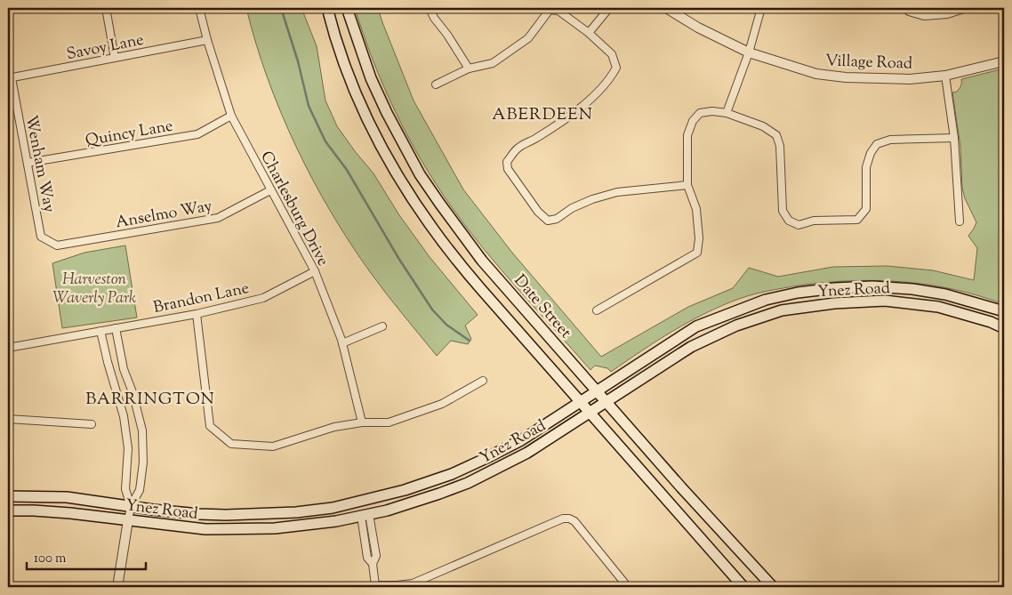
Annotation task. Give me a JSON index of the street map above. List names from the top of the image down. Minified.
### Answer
{"streets":{"main road":["Ynez Road","Date Street"],"street":["Savoy Lane","Village Road","Quincy Lane","Wenham Way","Charlesburg Drive","Anselmo Way","Brandon Lane"]},"crossings":[["Savoy Lane","Wenham Way"],["Savoy Lane","Charlesburg Drive"],["Quincy Lane","Wenham Way"],["Quincy Lane","Charlesburg Drive"],["Wenham Way","Anselmo Way"],["Charlesburg Drive","Anselmo Way"],["Charlesburg Drive","Brandon Lane"],["Ynez Road","Date Street"]],"districts":["ABERDEEN","BARRINGTON"],"parks":["Harveston Waverly Park"],"scale_bar":"100 m"}
